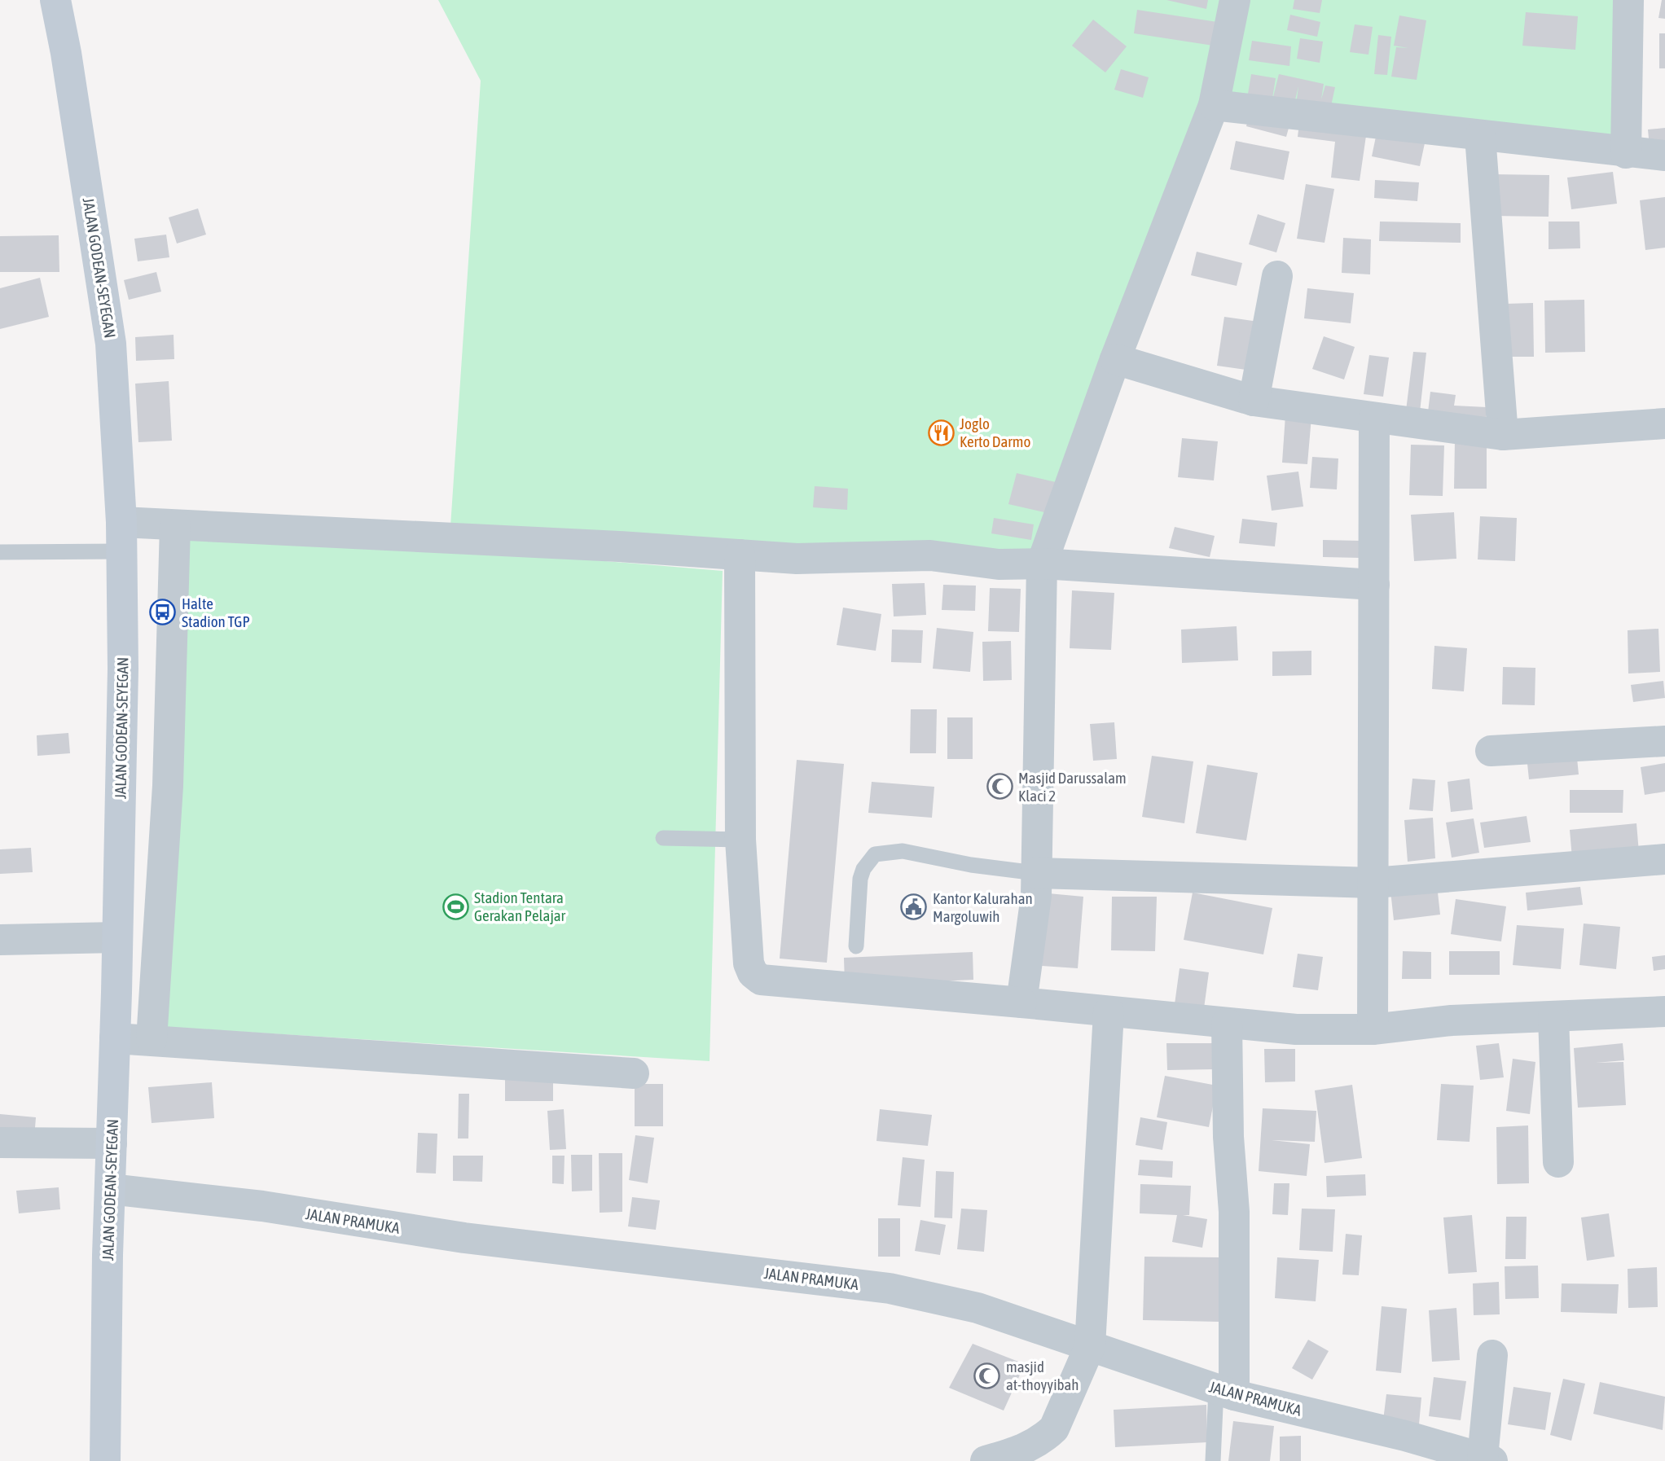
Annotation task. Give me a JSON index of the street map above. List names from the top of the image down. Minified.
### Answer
{"streets":{"main road":["JALAN GODEAN-SEYEGAN"],"street":["JALAN PRAMUKA"]},"crossings":[["JALAN GODEAN-SEYEGAN","JALAN PRAMUKA"]],"places":{"restaurant":["Joglo Kerto Darmo"],"bus stop":["Halte Stadion TGP"],"mosque":["Masjid Darussalam Klaci 2","masjid at-thoyyibah"],"sports":["Stadion Tentara Gerakan Pelajar"],"public building":["Kantor Kalurahan Margoluwih"]}}
